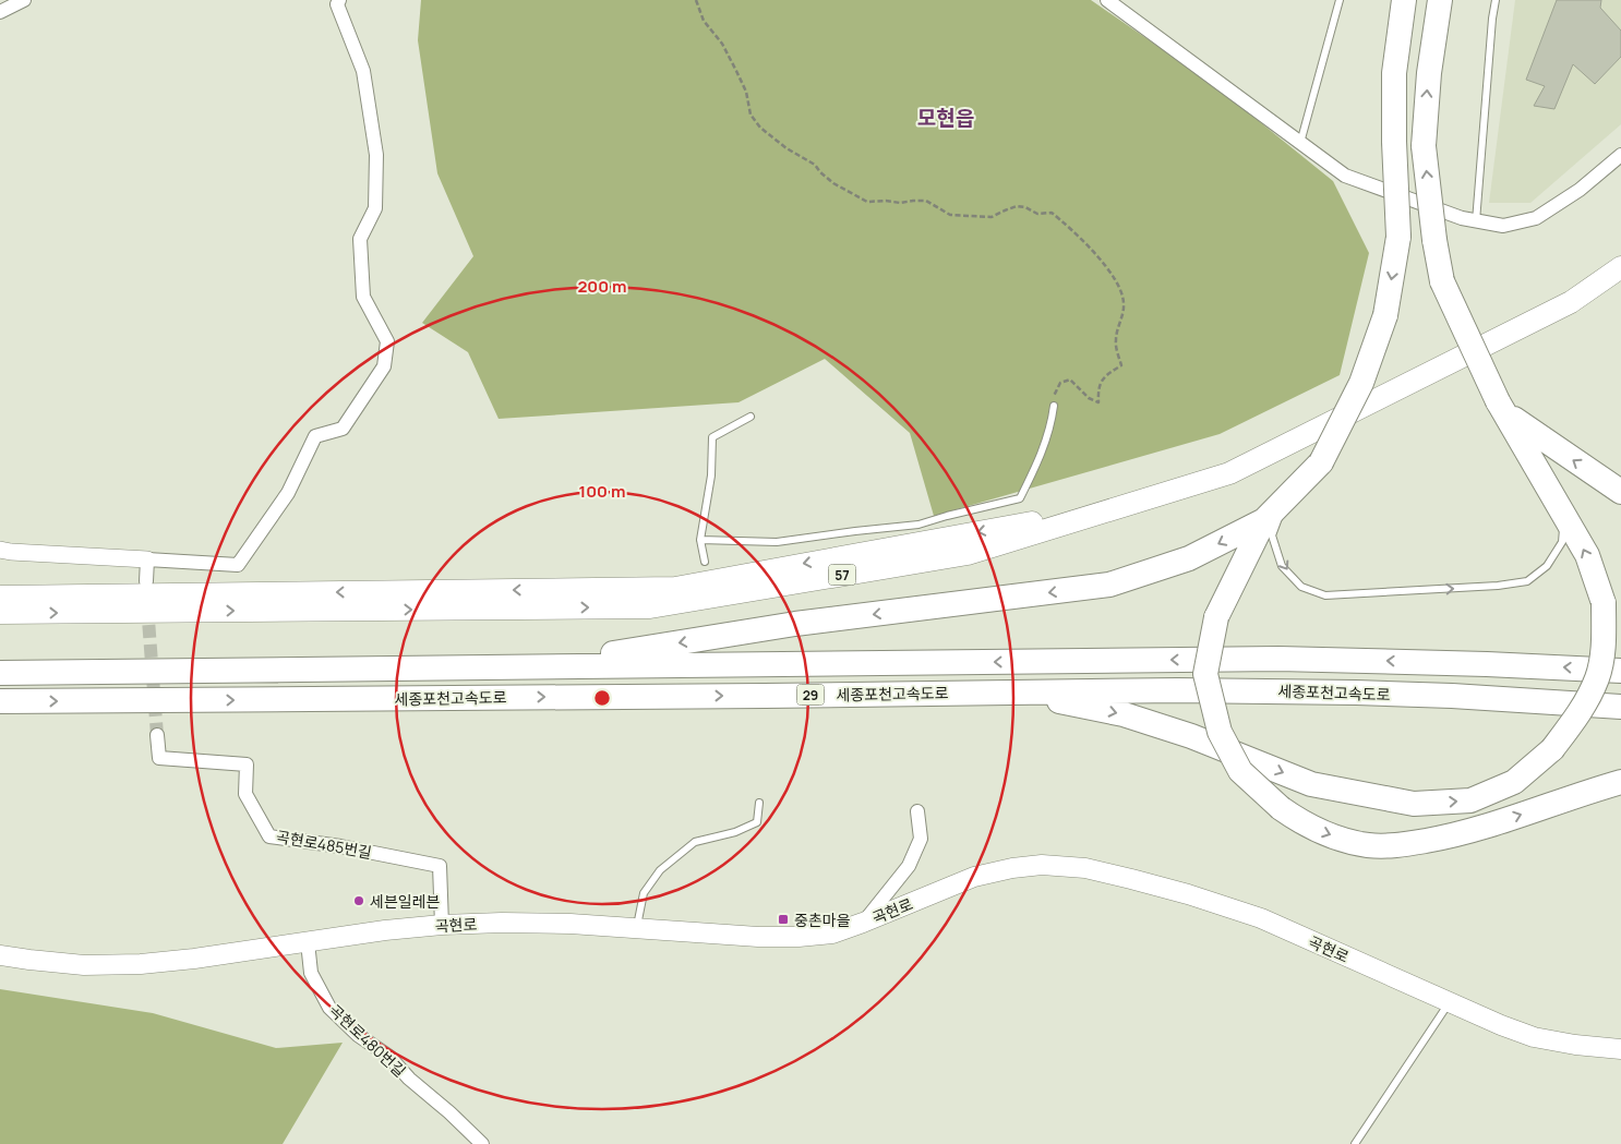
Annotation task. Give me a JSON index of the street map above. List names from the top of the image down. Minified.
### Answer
{"streets":{"highway":["57","세종포천고속도로","29"],"main road":["곡현로"],"street":["곡현로485번길","곡현로480번길"]},"crossings":[["곡현로485번길","곡현로"],["곡현로","곡현로480번길"]],"districts":["모현읍"],"places":{"other":["세븐일레븐"],"transit":["중촌마을"]},"rings":["200 m","100 m"]}
